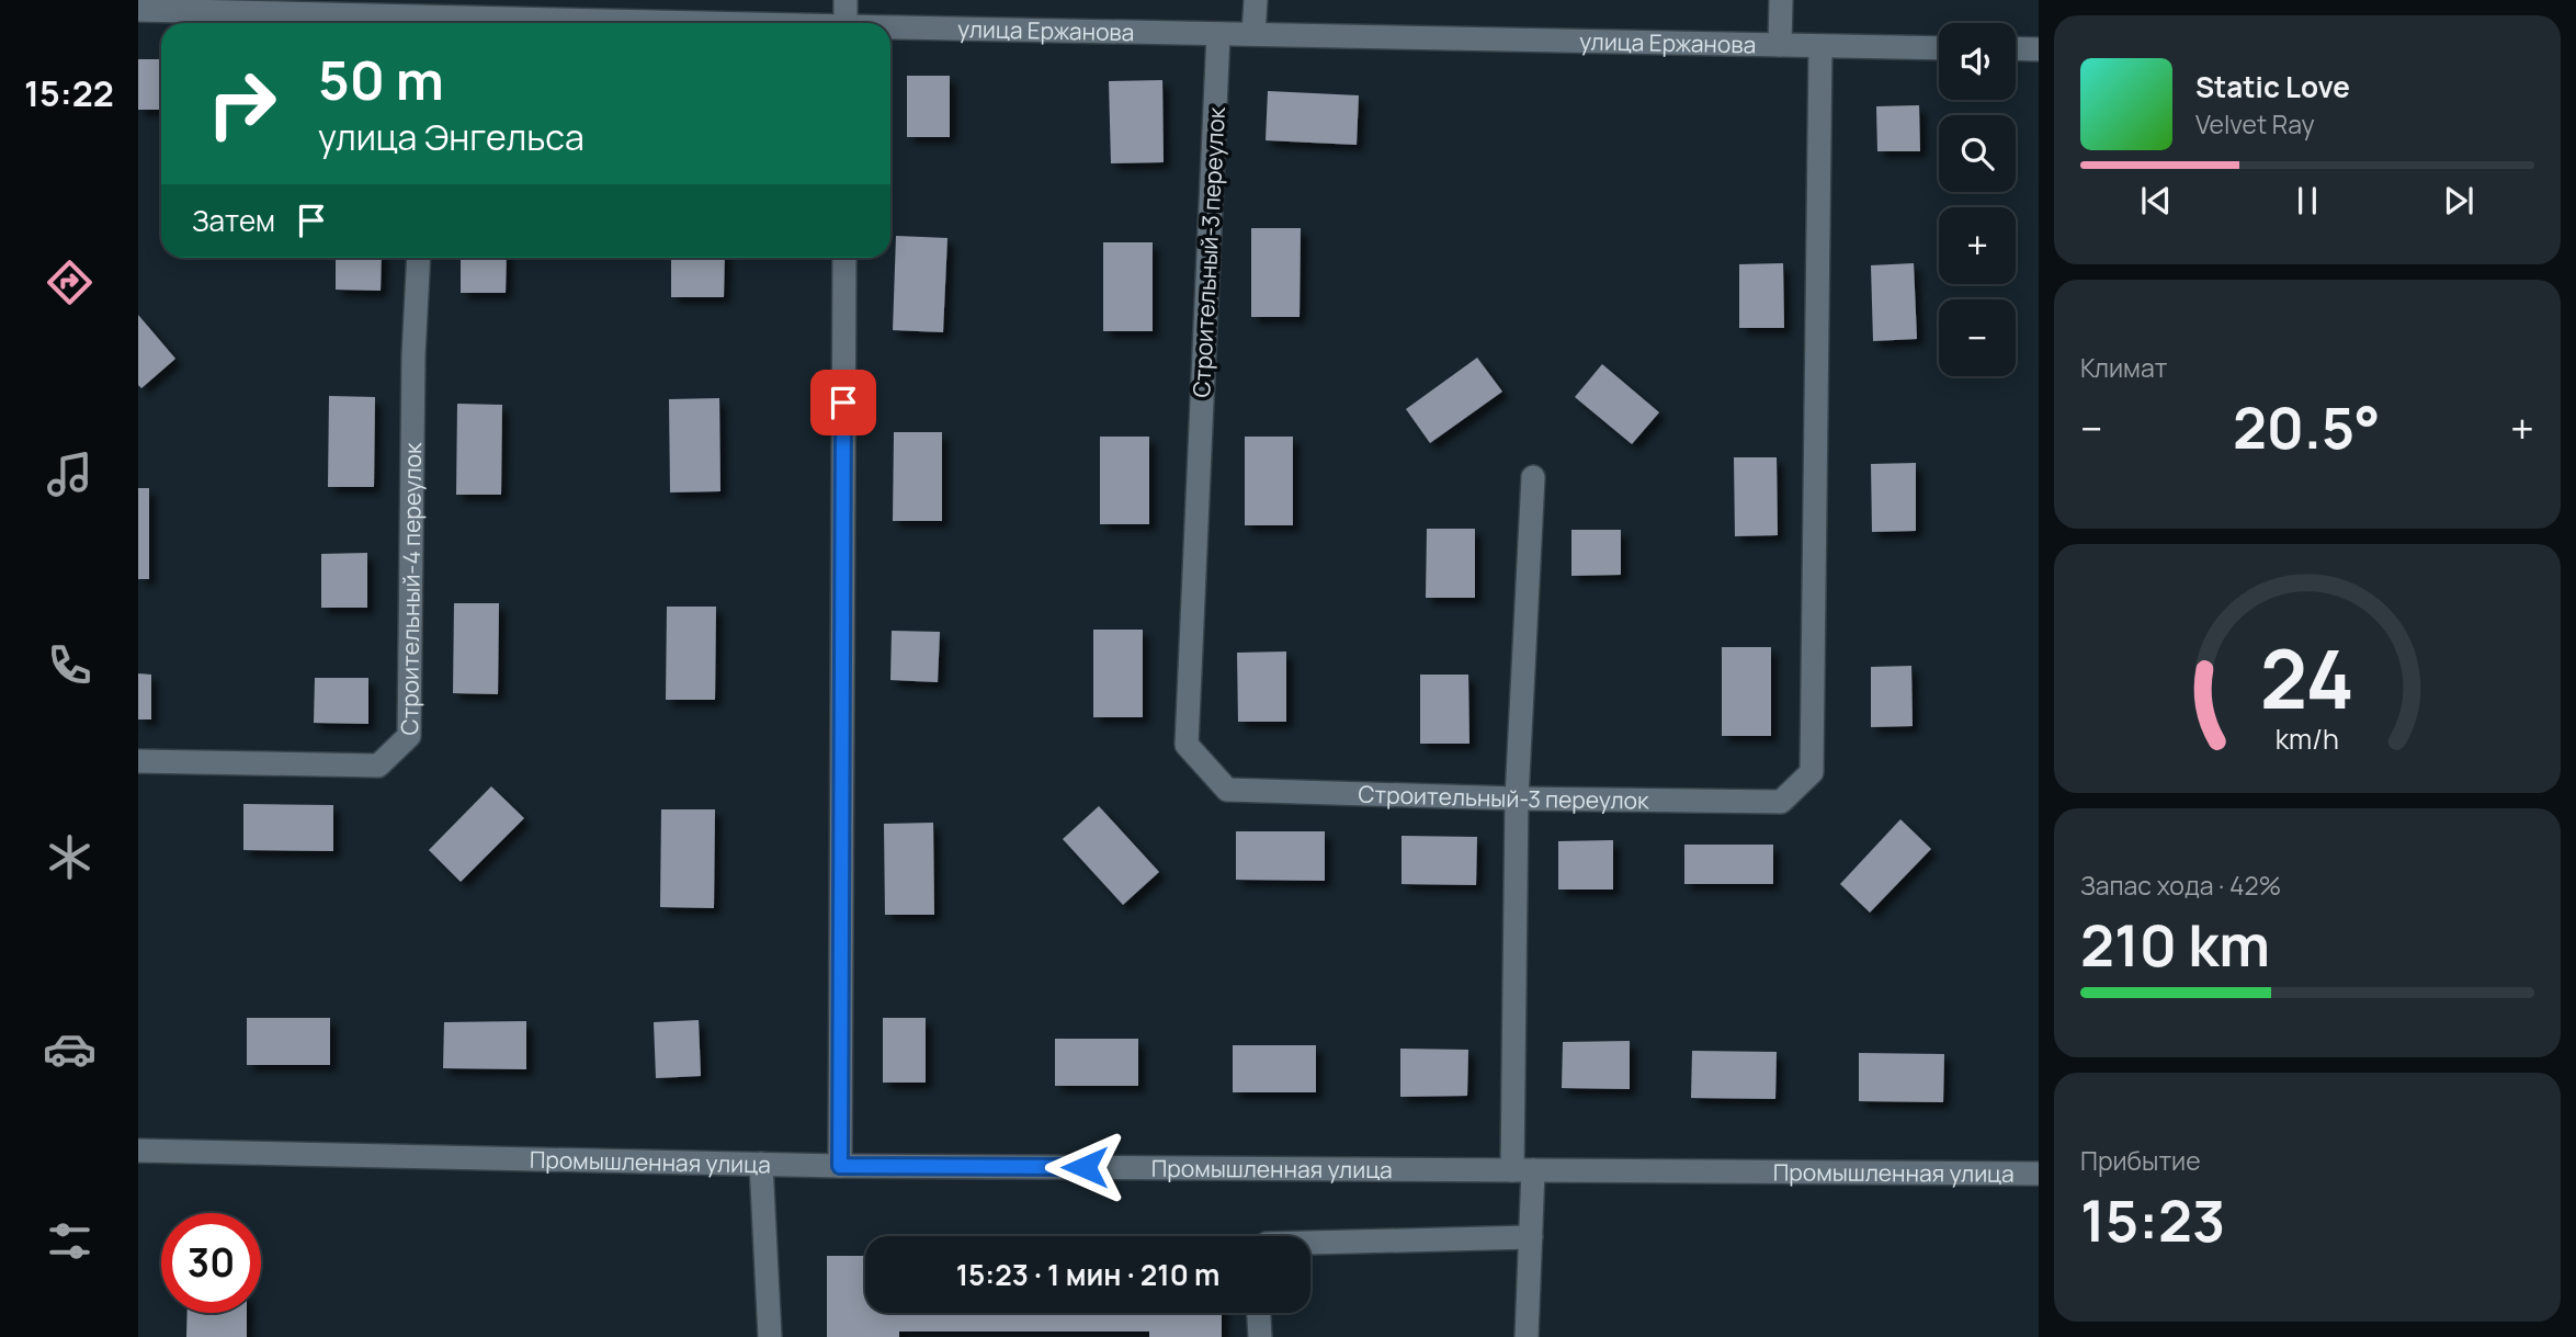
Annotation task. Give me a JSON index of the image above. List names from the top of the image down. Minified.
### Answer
{"streets":{"street":["улица Ержанова","Строительный-3 переулок","Строительный-4 переулок","Промышленная улица"]},"crossings":[["улица Ержанова","Строительный-3 переулок"]],"page":{"tabs":"15:22","map_buttons":["+","−"],"turn":["50 m","улица Энгельса"],"song":["Static Love","Velvet Ray"],"then":"Затем","tile":["Климат",["Запас хода · 42%","210 km"],["Прибытие","15:23"]],"heat":["−","20.5°","+"],"limit":"30","trip":"15:23 · 1 мин · 210 m","gauge":["24","km/h"]}}
